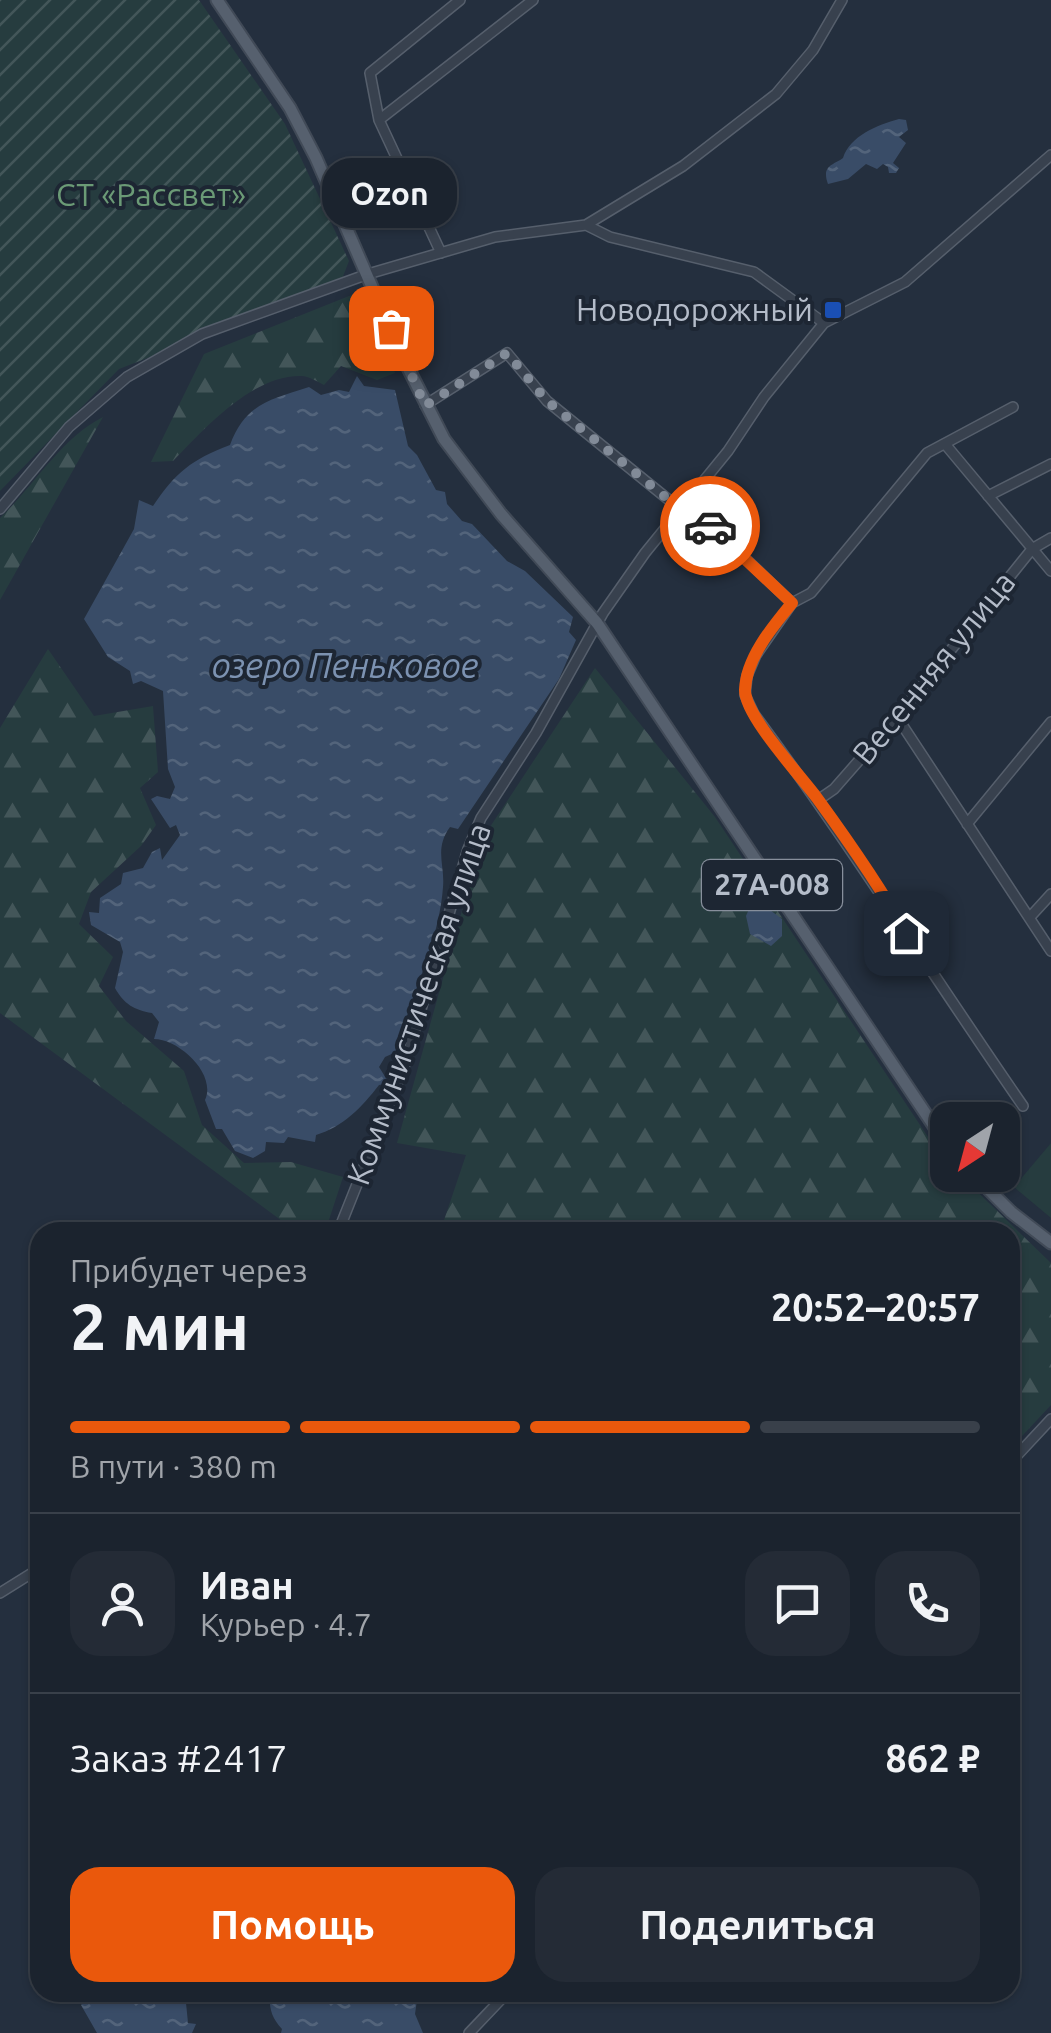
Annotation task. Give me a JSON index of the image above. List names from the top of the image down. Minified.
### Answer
{"streets":{"main road":["27А-008"],"street":["Весенняя улица","Коммунистическая улица"]},"crossings":[["27А-008","Коммунистическая улица"]],"water":["озеро Пеньковое"],"parks":["СТ «Рассвет»"],"places":{"transit":["Новодорожный"],"other":["Ozon"]},"north":"bottom left","page":{"bubble":"Ozon","heading":["2 мин","Прибудет через","20:52–20:57"],"panel":["Иван","Курьер · 4.7","Заказ #2417","862 ₽"],"bar":"В пути · 380 m","buttons":["Помощь","Поделиться"]}}
